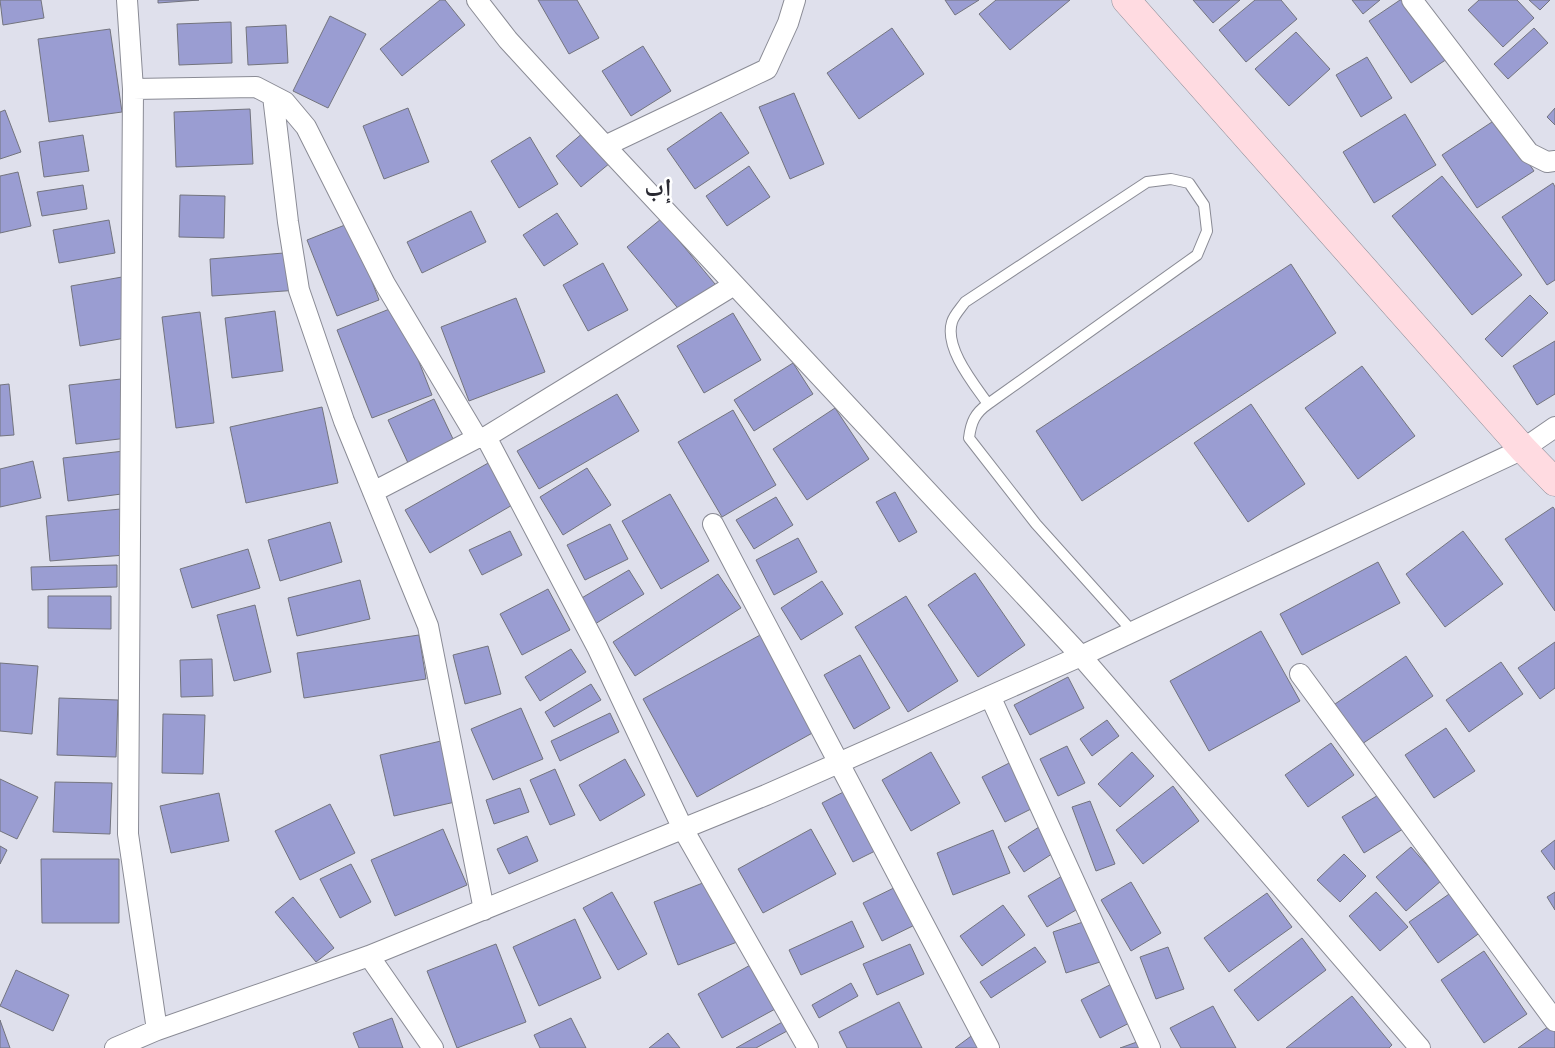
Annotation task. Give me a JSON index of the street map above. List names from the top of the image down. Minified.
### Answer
{"districts":["إب"]}
